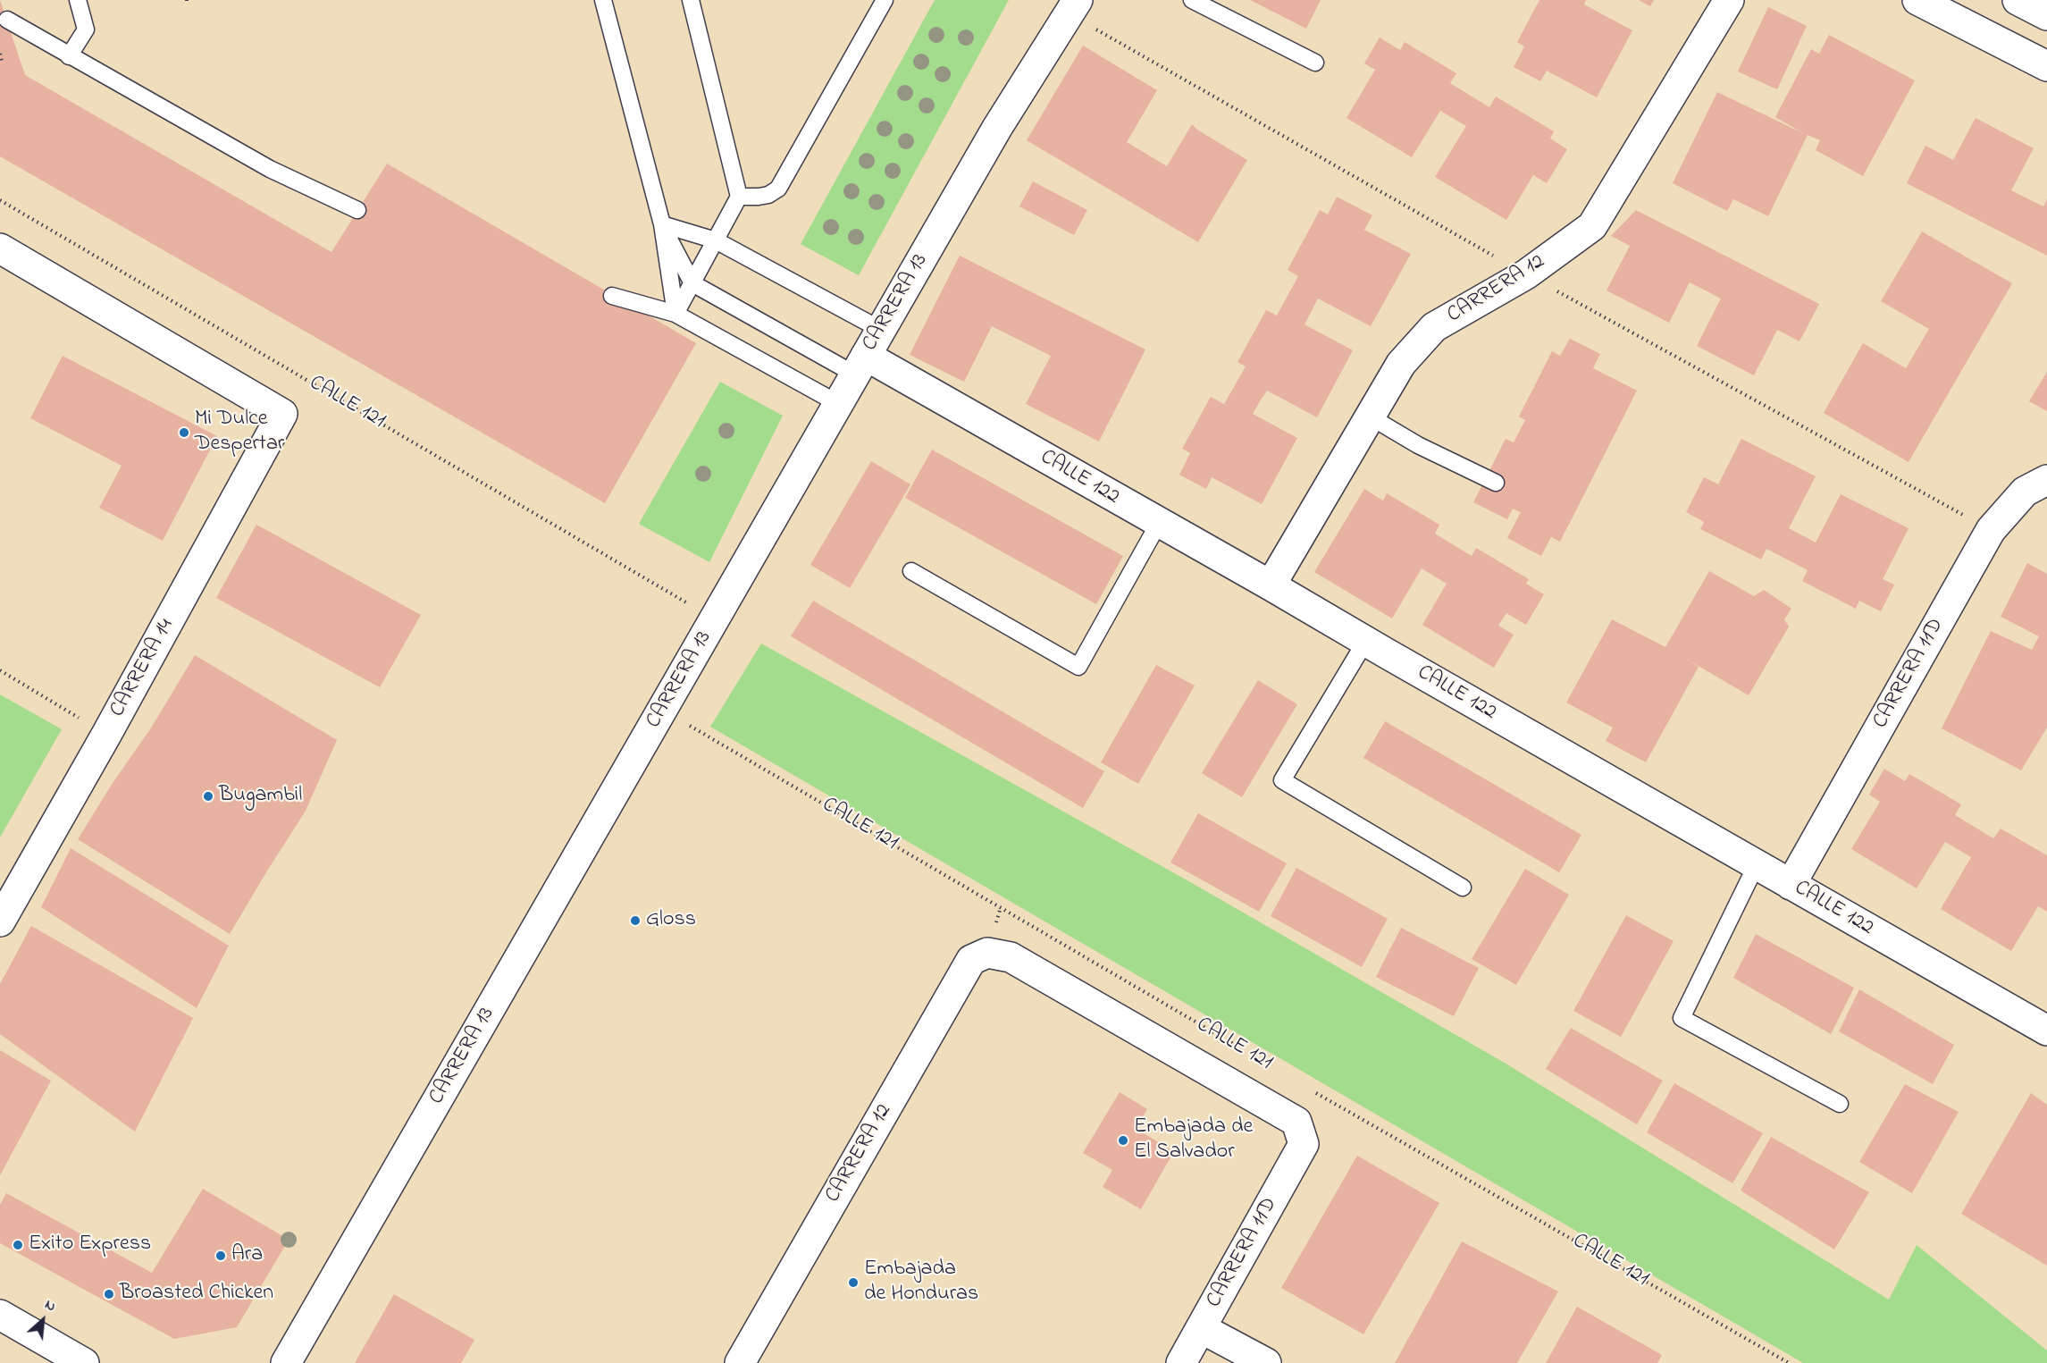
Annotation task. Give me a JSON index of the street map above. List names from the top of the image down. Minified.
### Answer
{"streets":{"street":["CARRERA 12","CARRERA 13","CALLE 121","CALLE 122","CARRERA 14","CARRERA 11D"]},"crossings":[["CARRERA 12","CALLE 121"],["CARRERA 12","CALLE 122"],["CARRERA 13","CALLE 122"],["CALLE 121","CARRERA 14"],["CALLE 121","CARRERA 11D"],["CALLE 122","CARRERA 11D"]],"places":["Mi Dulce Despertar","Bugambil","Gloss","Embajada de El Salvador","Exito Express","Ara","Embajada de Honduras","Broasted Chicken"],"north":"top right"}
